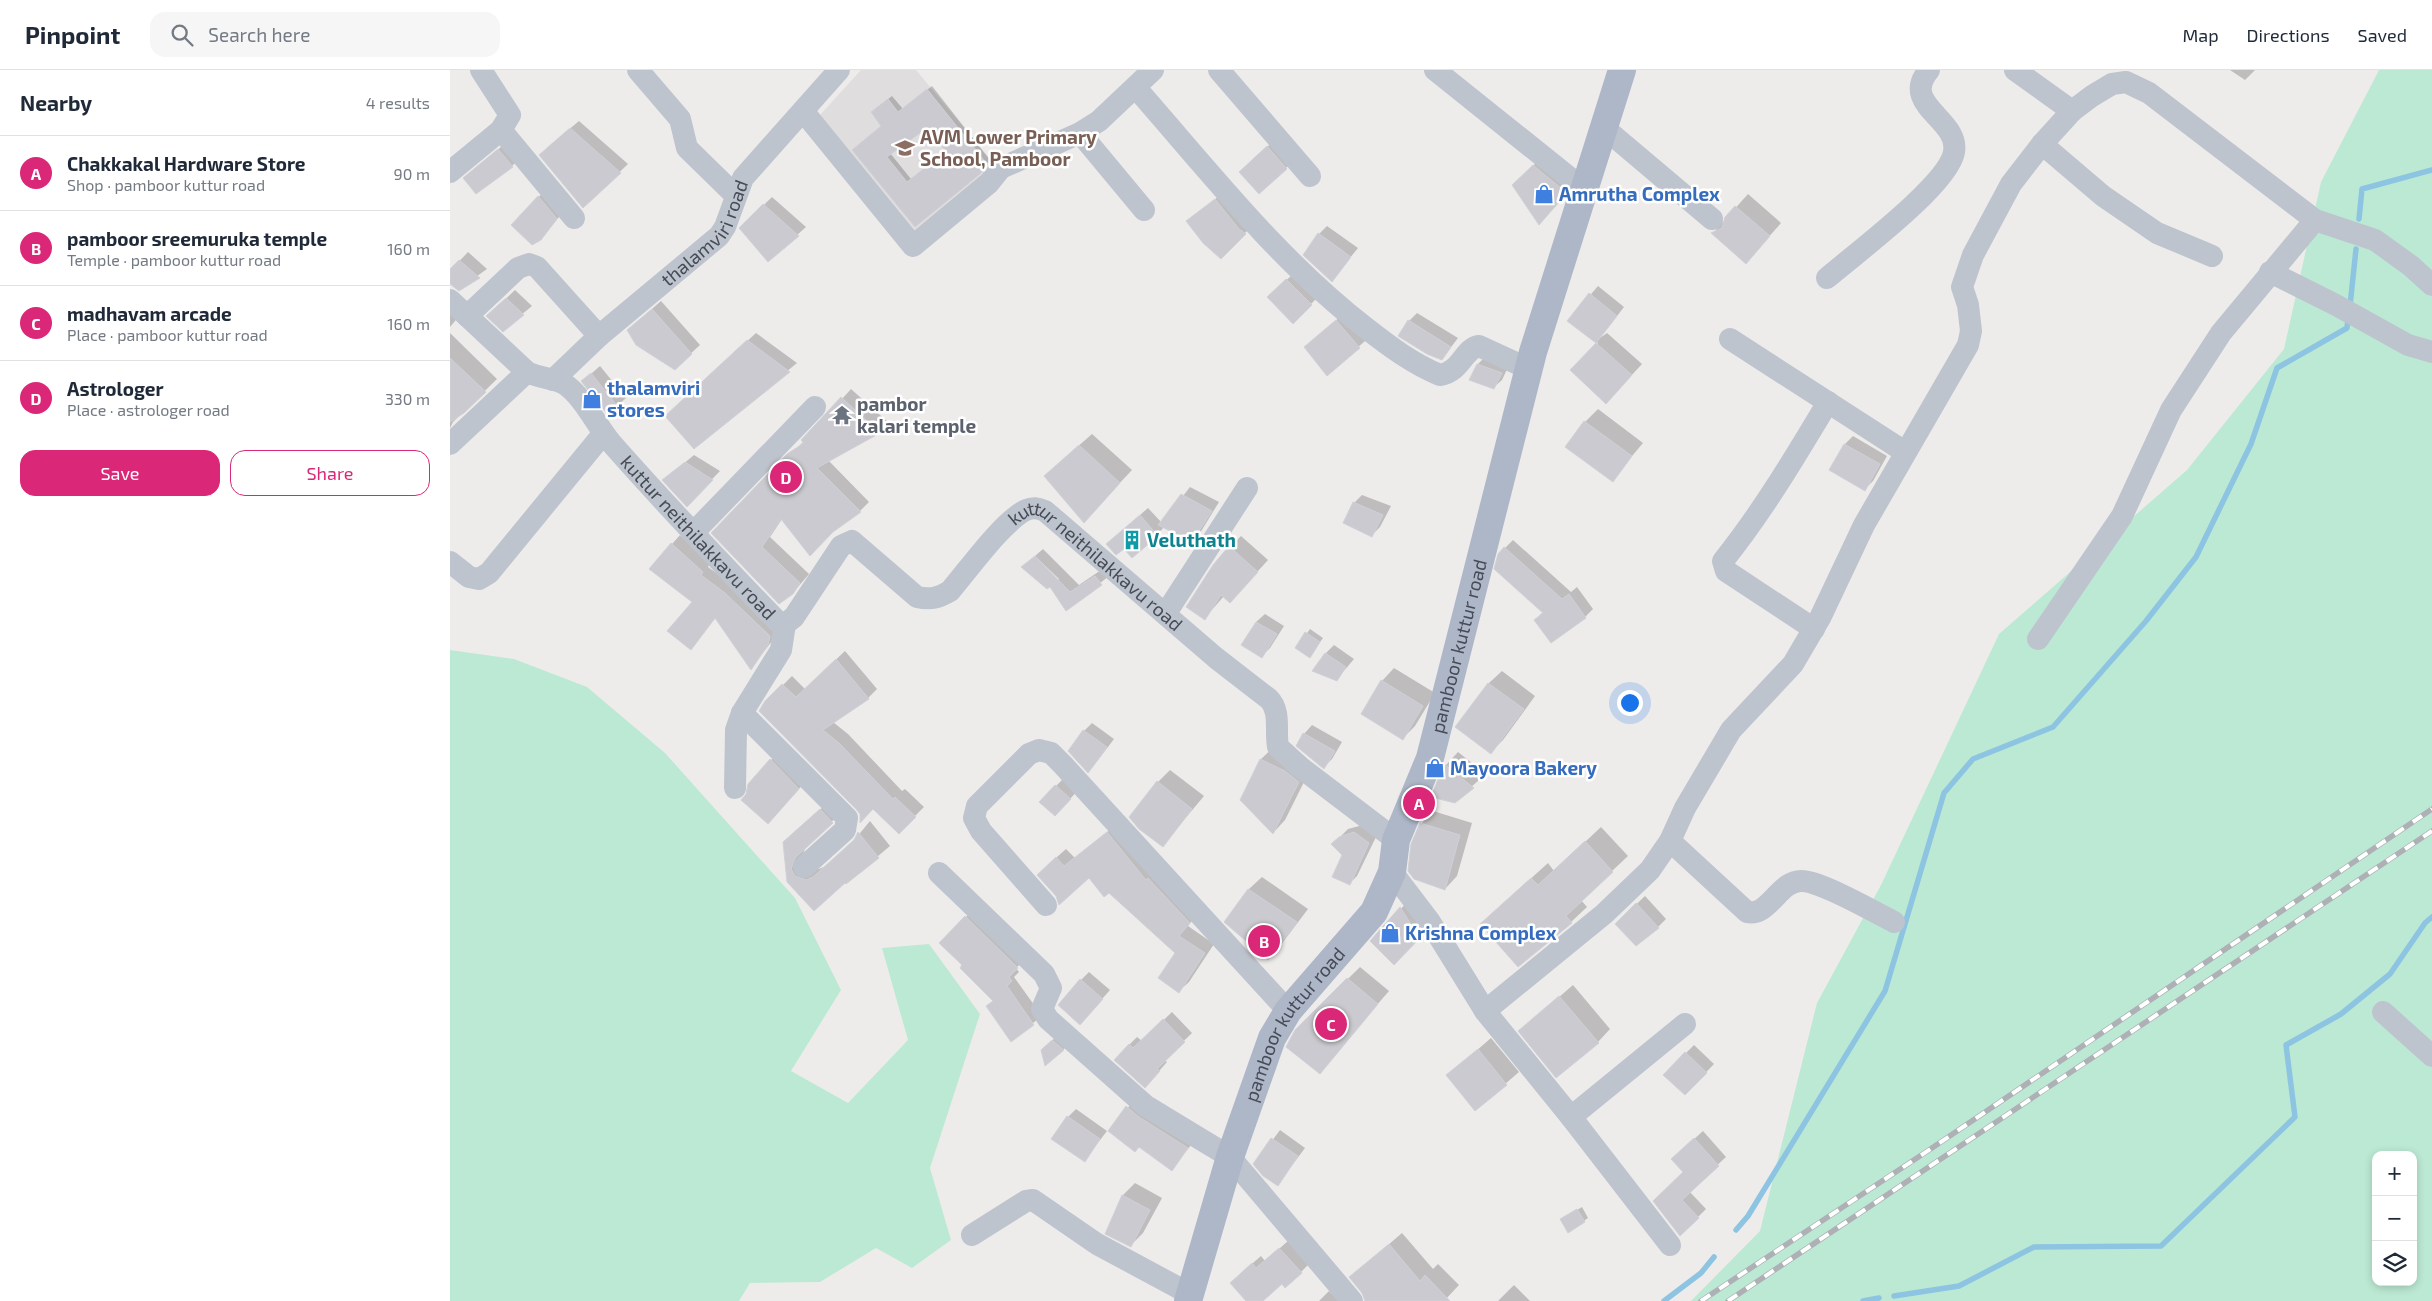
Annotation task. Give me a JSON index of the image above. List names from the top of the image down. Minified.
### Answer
{"streets":{"main road":["pamboor kuttur road"],"street":["thalamviri road","kuttur neithilakkavu road"]},"crossings":[["thalamviri road","kuttur neithilakkavu road"],["kuttur neithilakkavu road","pamboor kuttur road"]],"places":{"school or university":["AVM Lower Primary School, Pamboor"],"shop":["Amrutha Complex","thalamviri stores","Mayoora Bakery","Krishna Complex"],"temple":["pambor kalari temple"],"building":["Veluthath"]},"page":{"header":"Pinpoint","search":"Search here","nav":["Map","Directions","Saved"],"heading":["Nearby","4 results"],"list":[{"mark":"A","name":"Chakkakal Hardware Store","note":"Shop · pamboor kuttur road","value":"90 m"},{"mark":"B","name":"pamboor sreemuruka temple","note":"Temple · pamboor kuttur road","value":"160 m"},{"mark":"C","name":"madhavam arcade","note":"Place · pamboor kuttur road","value":"160 m"},{"mark":"D","name":"Astrologer","note":"Place · astrologer road","value":"330 m"}],"buttons":["Save","Share"],"pins":["D","A","B","C"],"map_buttons":["+","−"]}}
